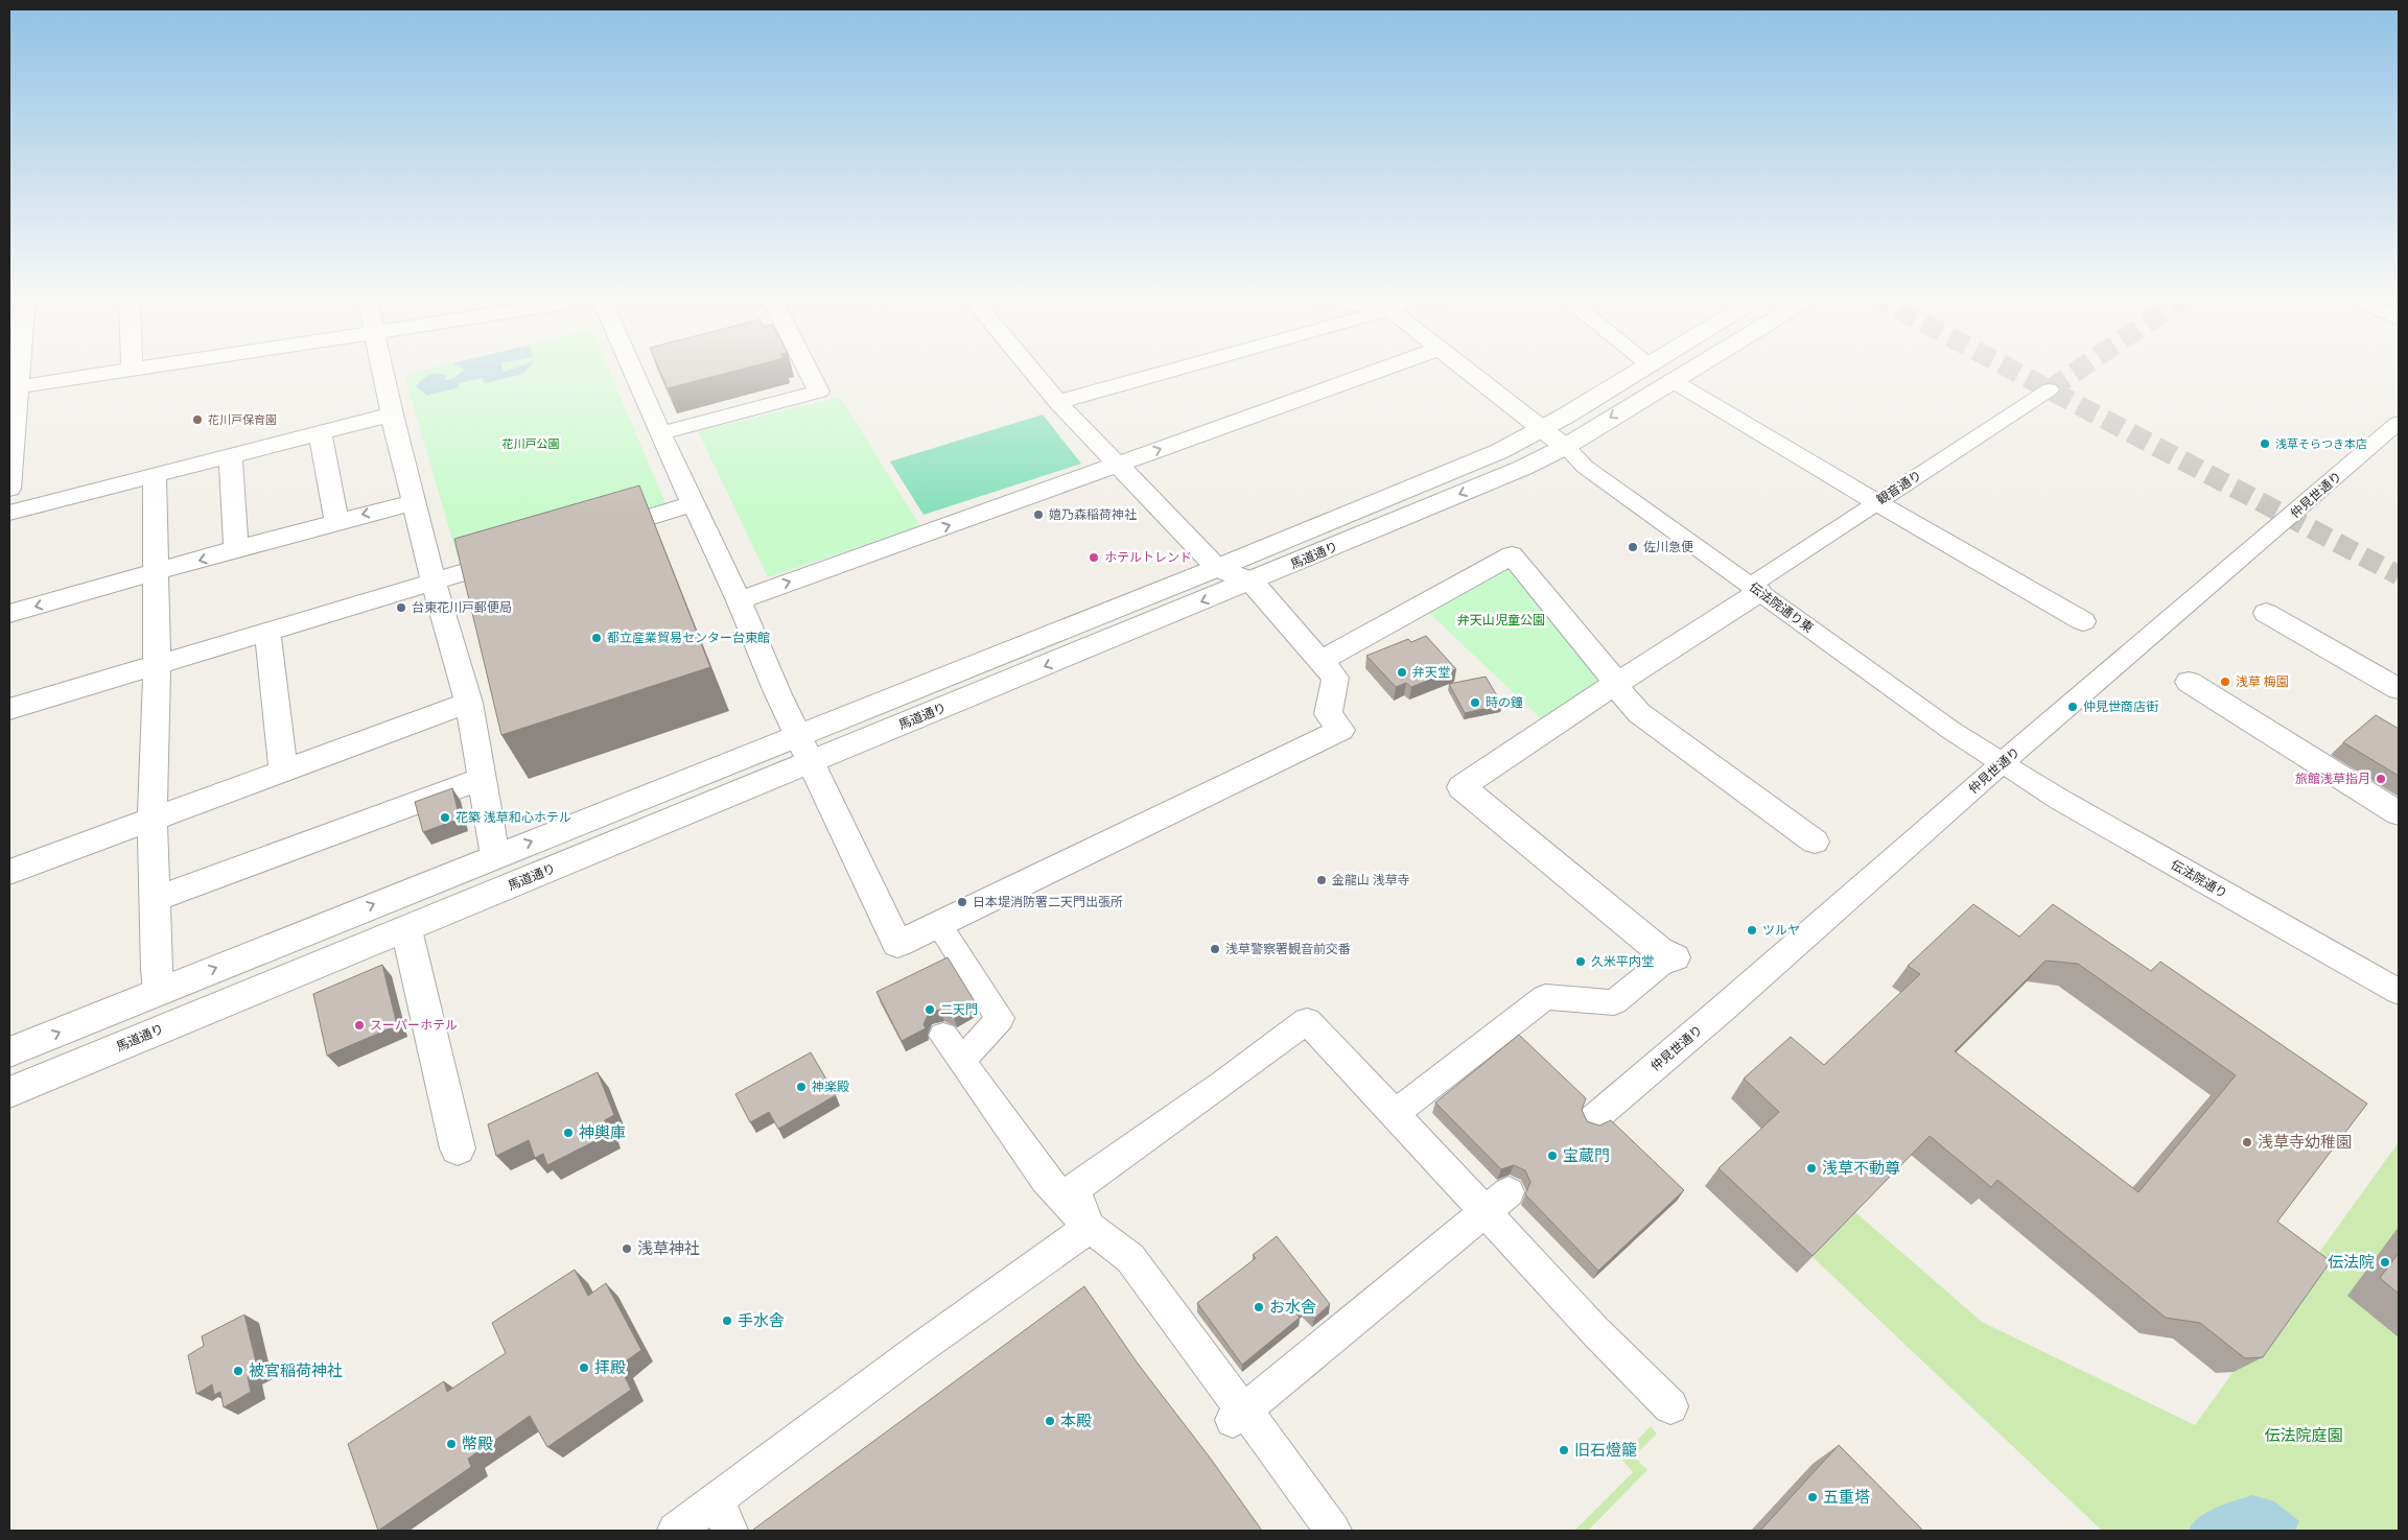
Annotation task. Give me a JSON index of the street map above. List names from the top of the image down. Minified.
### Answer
{"streets":{"street":["観音通り","仲見世通り","馬道通り","伝法院通り東","伝法院通り"]},"crossings":[["観音通り","伝法院通り東"],["仲見世通り","伝法院通り東"],["仲見世通り","伝法院通り"],["馬道通り","伝法院通り東"],["伝法院通り東","伝法院通り"]],"parks":["花川戸公園","弁天山児童公園","伝法院庭園"],"places":["花川戸保育園","浅草そらつき本店","嬉乃森稲荷神社","佐川急便","ホテルトレンド","台東花川戸郵便局","都立産業貿易センター台東館","弁天堂","浅草 梅園","時の鐘","仲見世商店街","旅館浅草指月","花築 浅草和心ホテル","金龍山 浅草寺","日本堤消防署二天門出張所","ツルヤ","浅草警察署観音前交番","久米平内堂","二天門","スーパーホテル","神楽殿","神輿庫","浅草寺幼稚園","宝蔵門","浅草不動尊","浅草神社","伝法院","お水舎","手水舎","拝殿","被官稲荷神社","本殿","幣殿","旧石燈籠","五重塔"]}
